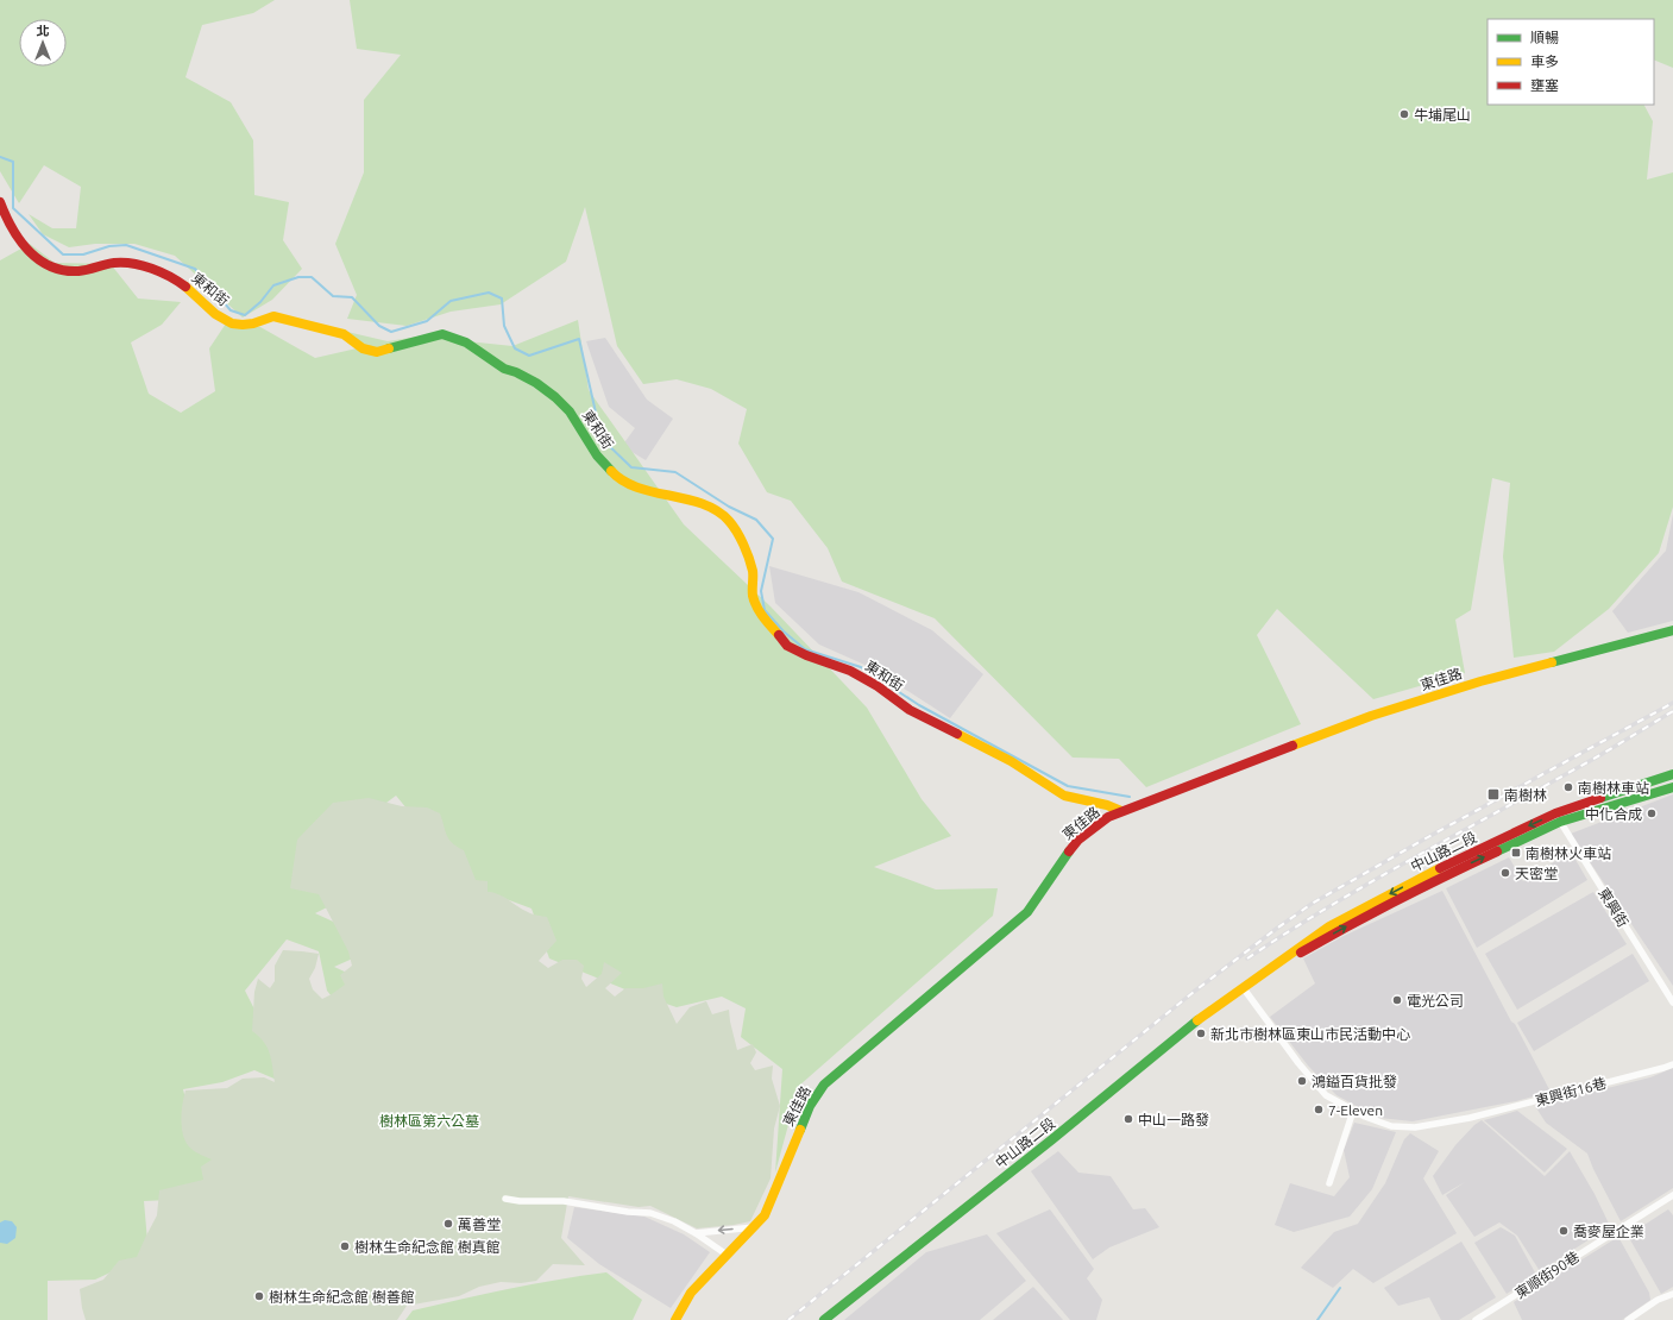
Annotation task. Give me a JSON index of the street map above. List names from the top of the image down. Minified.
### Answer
{"streets":{"street":["東和街","東佳路","中山路二段","東興街","東興街16巷","東順街90巷"]},"crossings":[["東和街","東佳路"],["中山路二段","東興街"],["中山路二段","東興街16巷"]],"parks":["樹林區第六公墓"],"places":{"other":["牛埔尾山","南樹林車站","中化合成","天密堂","電光公司","新北市樹林區東山市民活動中心","鴻鎰百貨批發","7-Eleven","中山一路發","萬善堂","喬麥屋企業","樹林生命紀念館 樹真館","樹林生命紀念館 樹善館"],"transit":["南樹林","南樹林火車站"]},"legend":["順暢","車多","壅塞"],"north":"top"}
